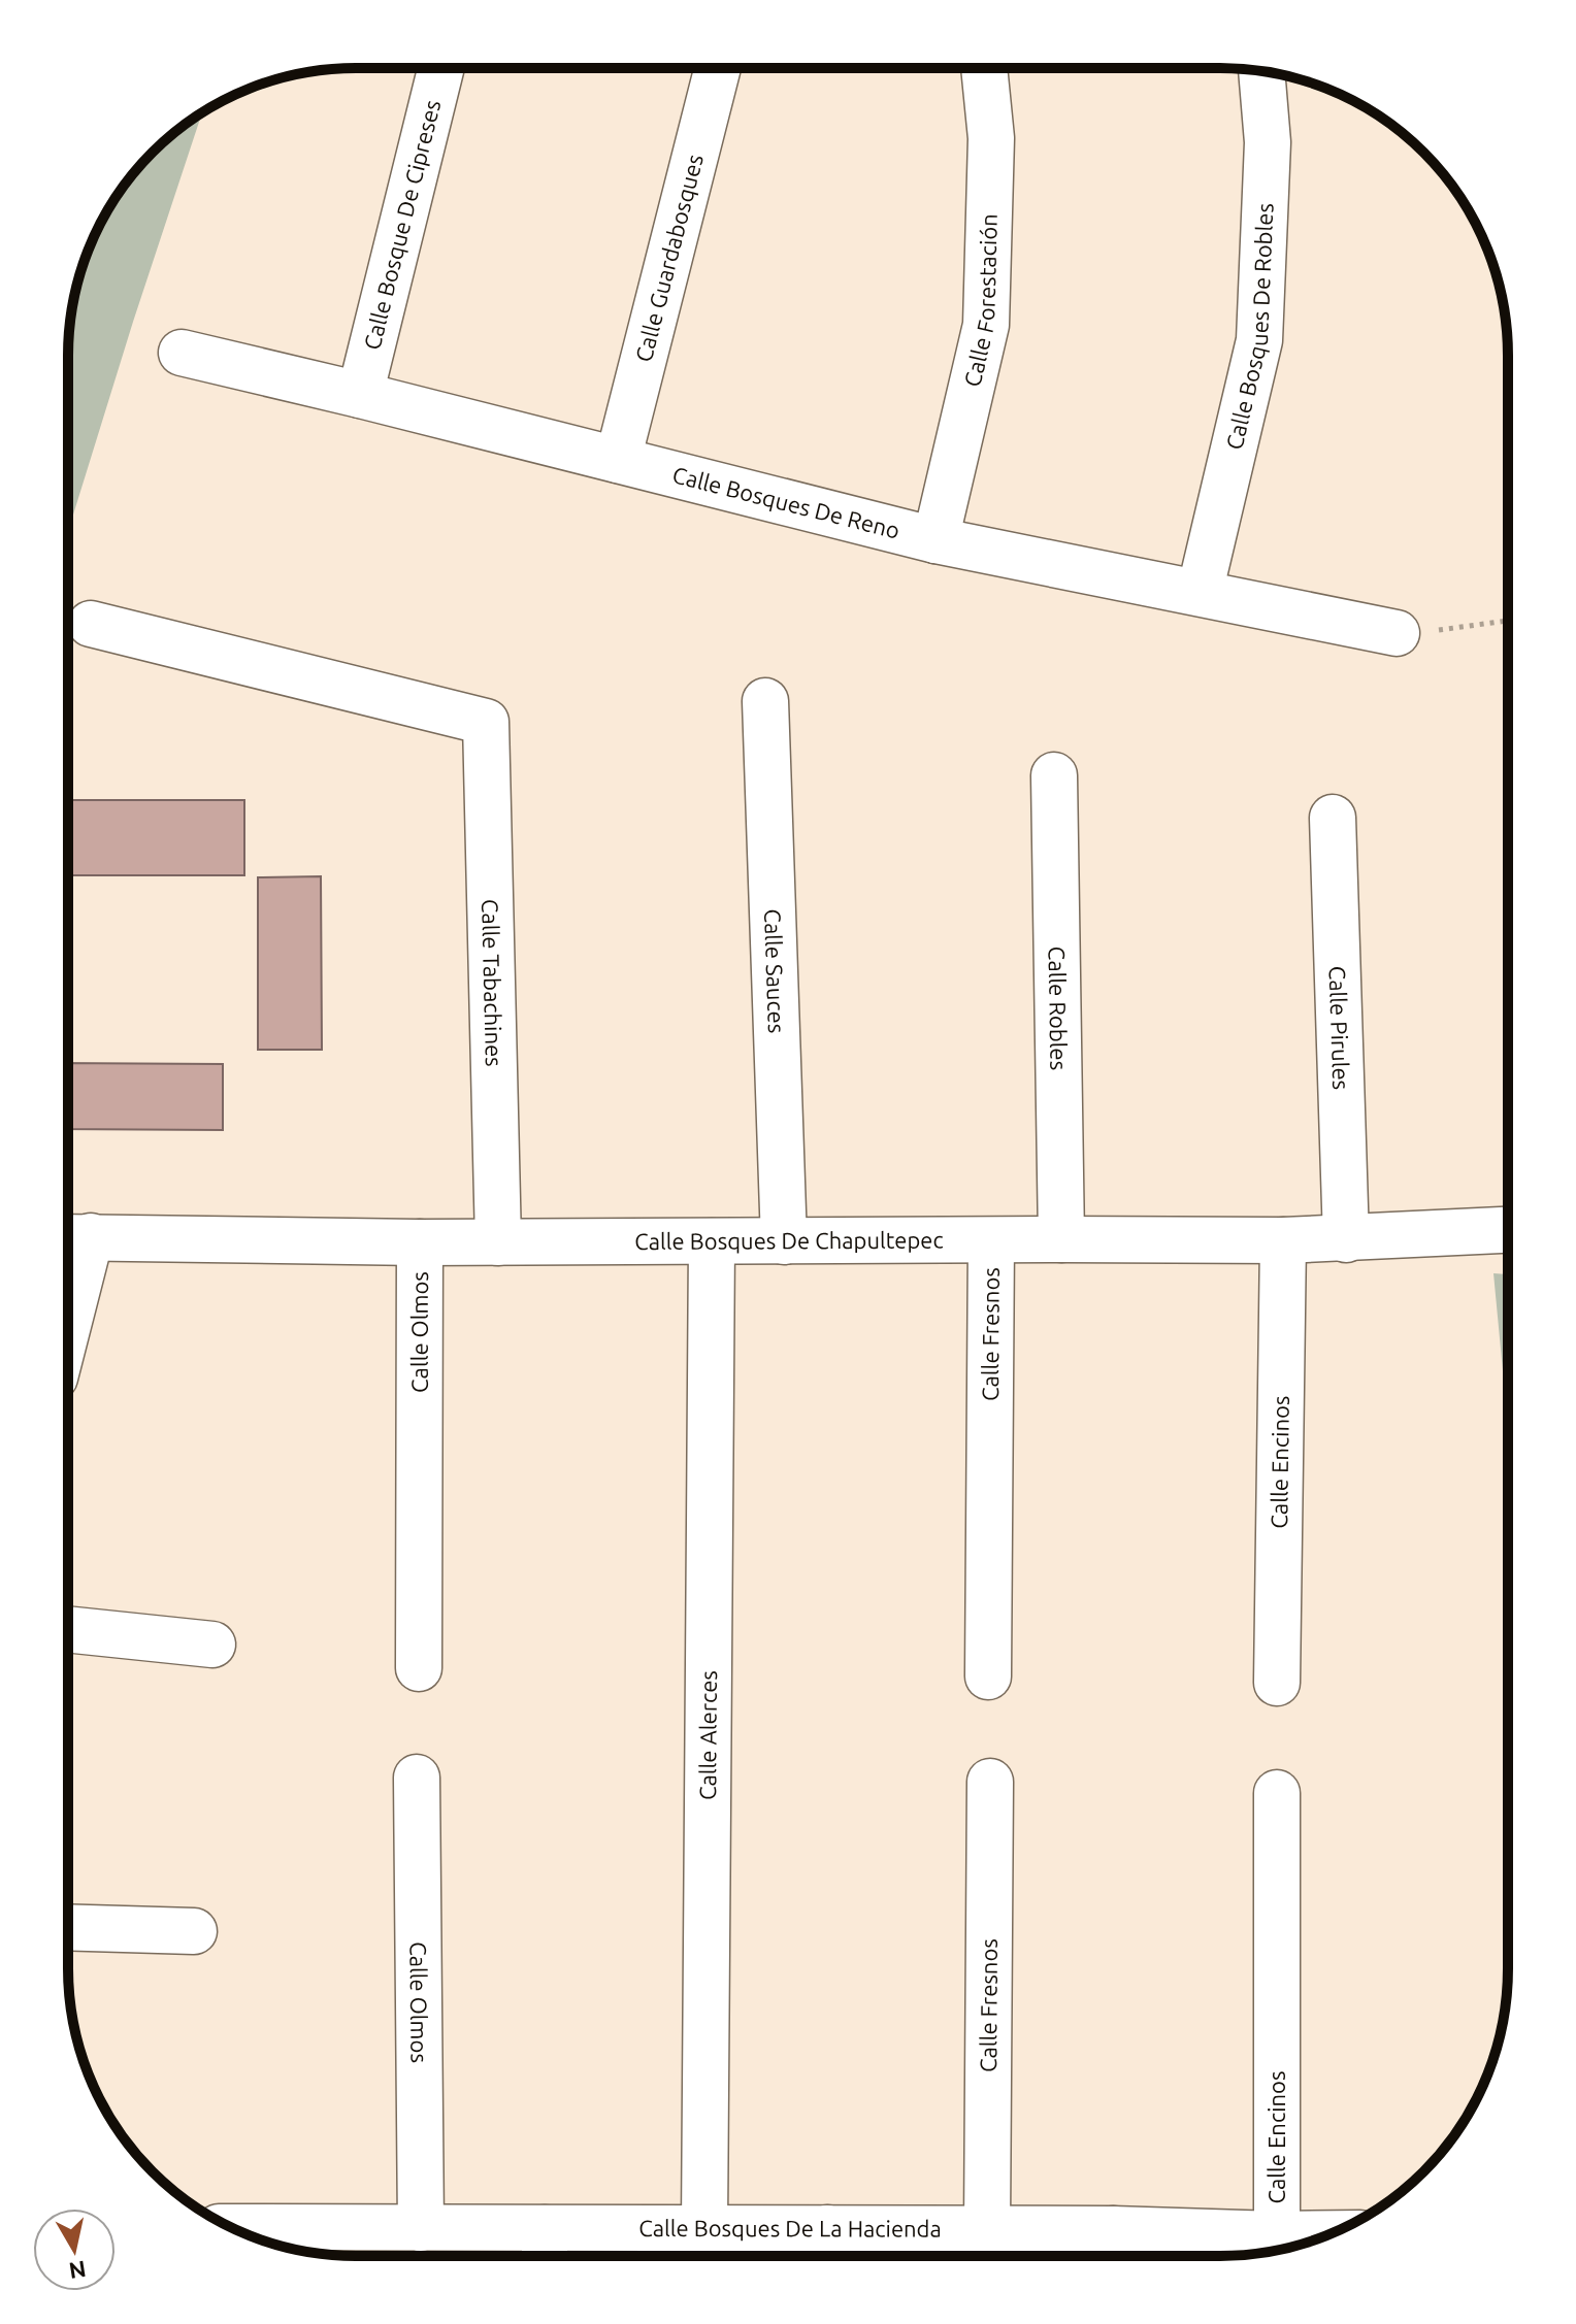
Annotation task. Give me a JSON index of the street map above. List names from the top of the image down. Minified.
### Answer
{"streets":{"street":["Calle Bosque De Cipreses","Calle Guardabosques","Calle Forestación","Calle Bosques De Robles","Calle Bosques De Reno","Calle Sauces","Calle Tabachines","Calle Robles","Calle Pirules","Calle Bosques De Chapultepec","Calle Olmos","Calle Fresnos","Calle Encinos","Calle Alerces","Calle Bosques De La Hacienda"]},"crossings":[["Calle Bosque De Cipreses","Calle Bosques De Reno"],["Calle Guardabosques","Calle Bosques De Reno"],["Calle Forestación","Calle Bosques De Reno"],["Calle Bosques De Robles","Calle Bosques De Reno"],["Calle Sauces","Calle Bosques De Chapultepec"],["Calle Tabachines","Calle Bosques De Chapultepec"],["Calle Robles","Calle Bosques De Chapultepec"],["Calle Pirules","Calle Bosques De Chapultepec"],["Calle Bosques De Chapultepec","Calle Olmos"],["Calle Bosques De Chapultepec","Calle Fresnos"],["Calle Bosques De Chapultepec","Calle Encinos"],["Calle Bosques De Chapultepec","Calle Alerces"],["Calle Olmos","Calle Bosques De La Hacienda"],["Calle Fresnos","Calle Bosques De La Hacienda"],["Calle Encinos","Calle Bosques De La Hacienda"],["Calle Alerces","Calle Bosques De La Hacienda"]],"north":"bottom"}
